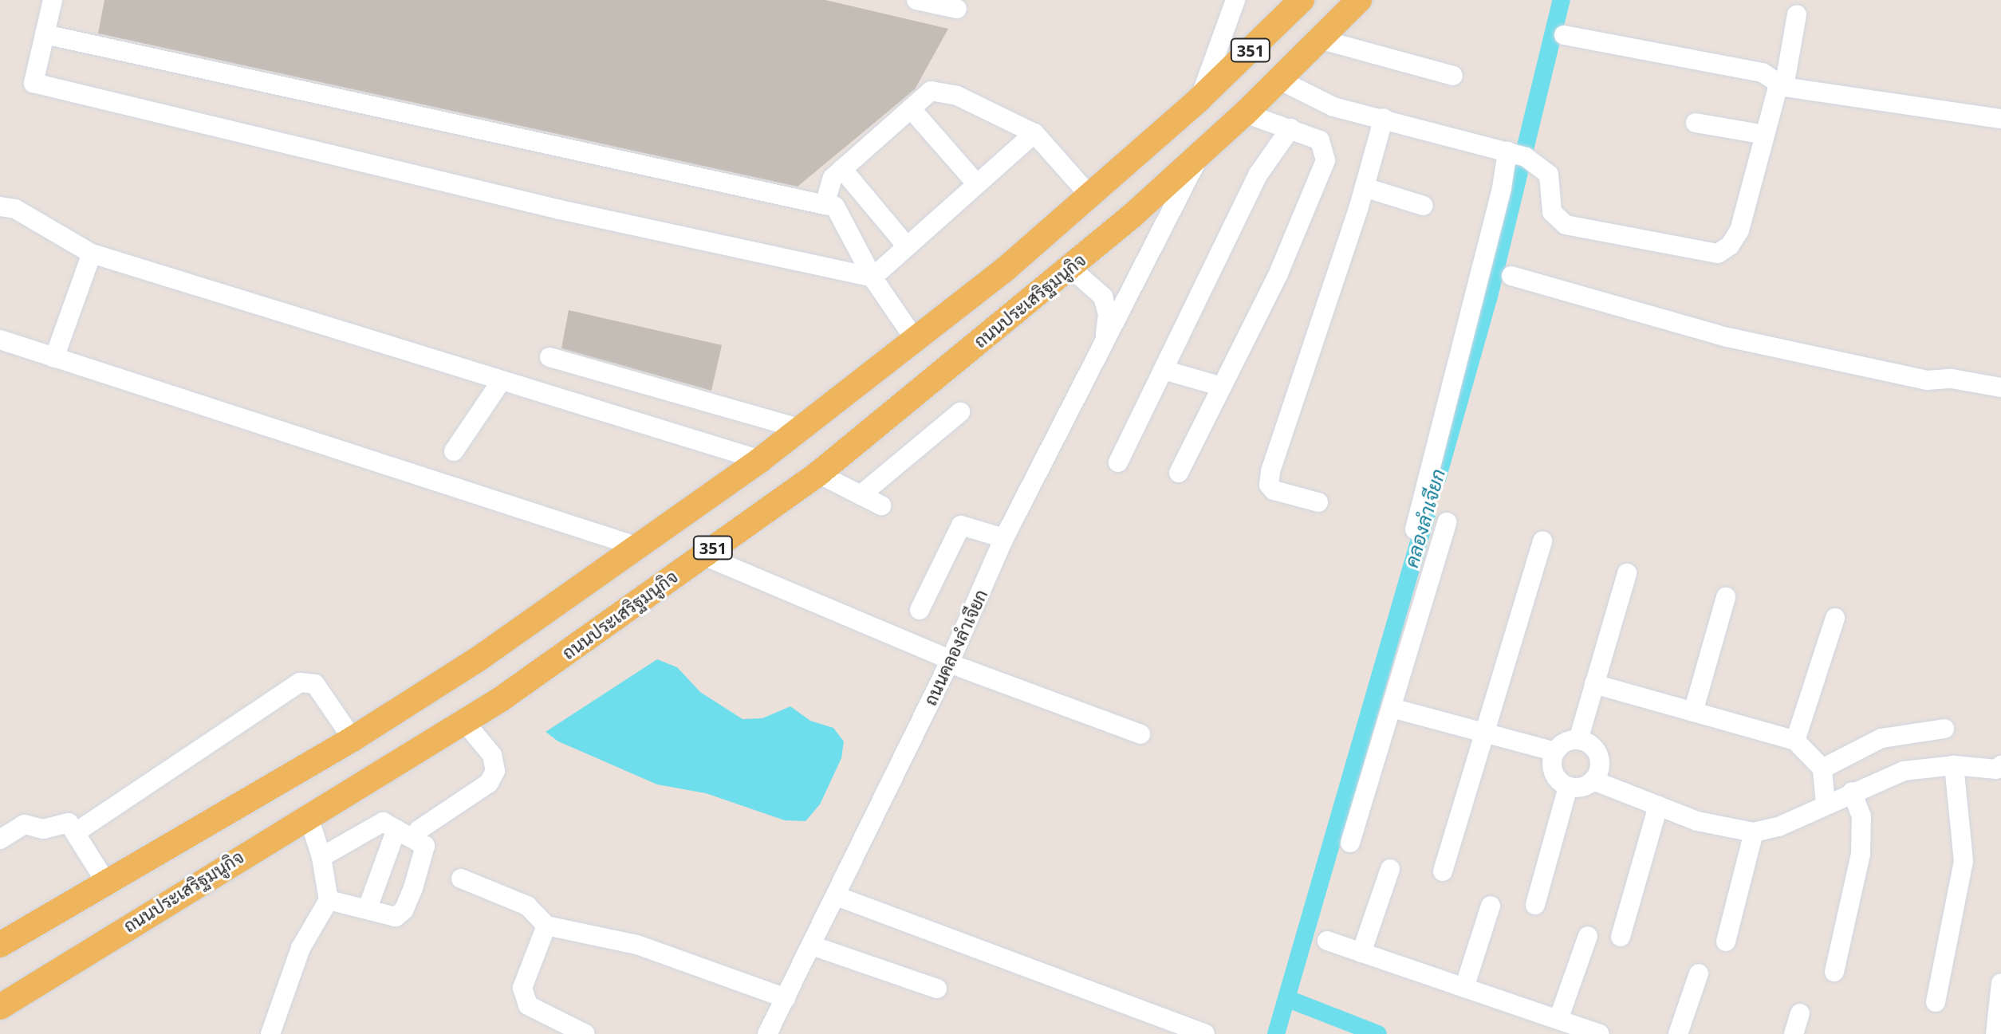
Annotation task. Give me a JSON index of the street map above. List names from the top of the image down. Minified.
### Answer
{"streets":{"main road":["351","ถนนประเสริฐมนูกิจ"],"street":["ถนนคลองลำเจียก"]},"crossings":[["ถนนประเสริฐมนูกิจ","ถนนคลองลำเจียก"]],"water":["คลองลำเจียก"]}
